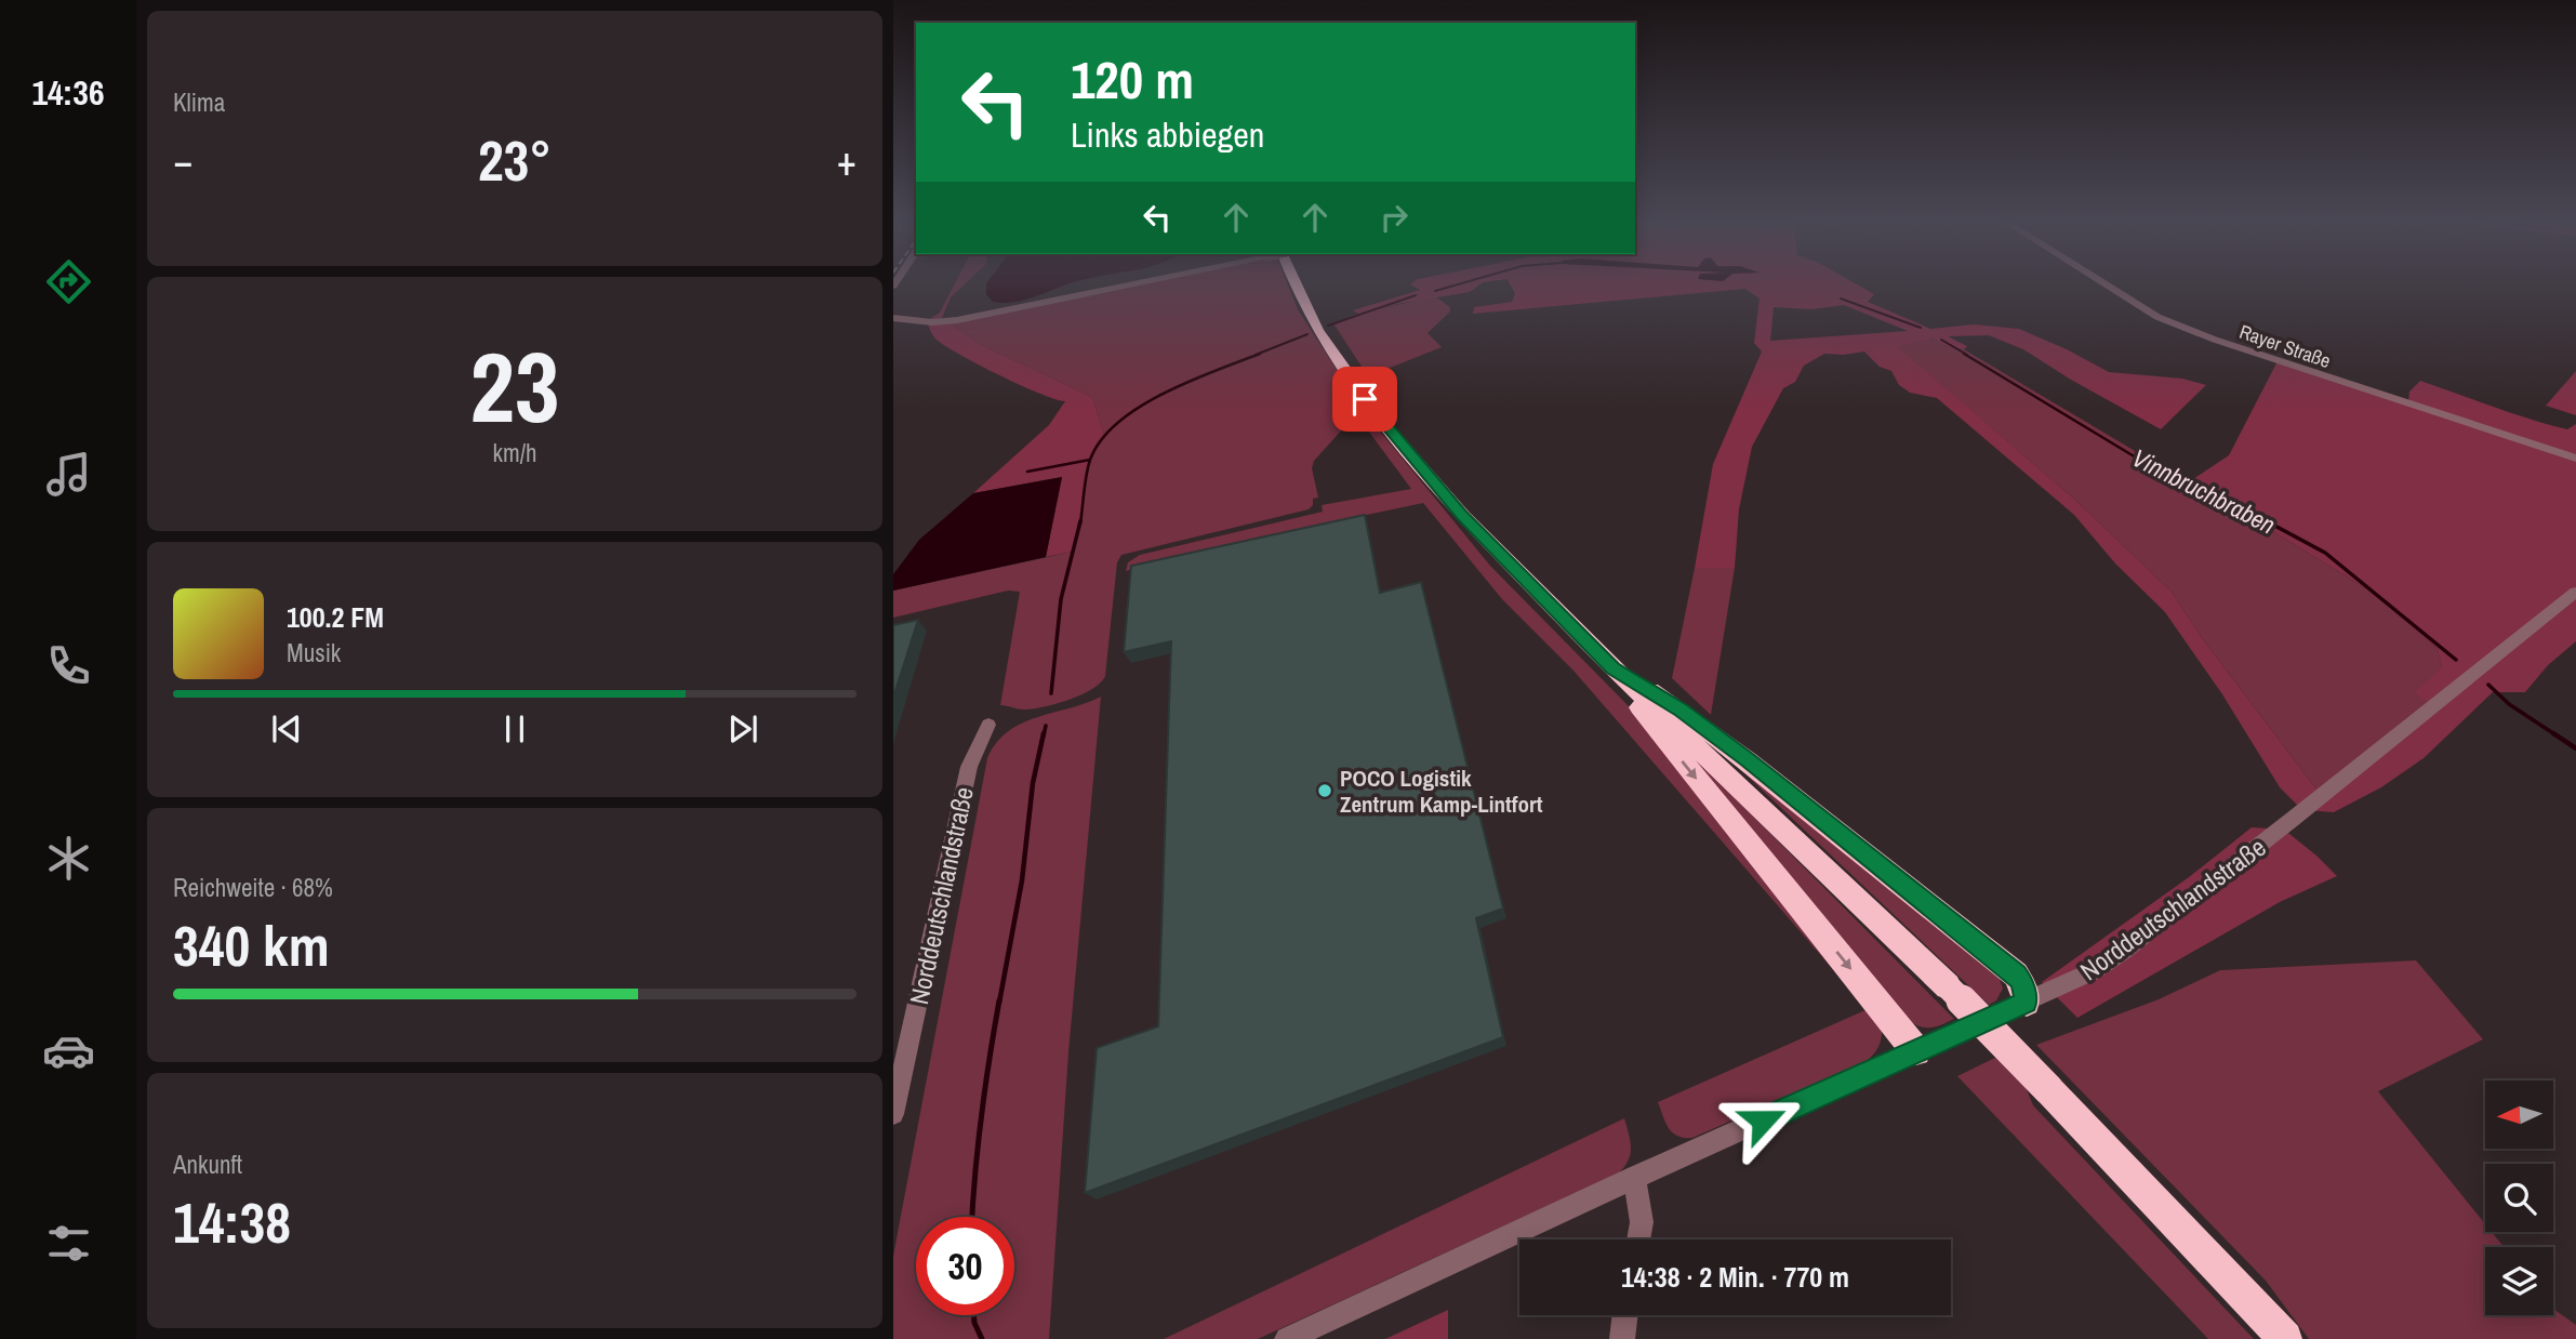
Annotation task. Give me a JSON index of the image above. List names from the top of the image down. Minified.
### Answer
{"streets":{"street":["Rayer Straße","Norddeutschlandstraße"]},"water":["Vinnbruchbraben"],"places":["POCO Logistik Zentrum Kamp-Lintfort"],"north":"left","page":{"tabs":"14:36","tile":["Klima",["23","km/h"],["Reichweite · 68%","340 km"],["Ankunft","14:38"]],"turn":["120 m","Links abbiegen"],"heat":["−","23°","+"],"song":["100.2 FM","Musik"],"limit":"30","trip":"14:38 · 2 Min. · 770 m"}}
